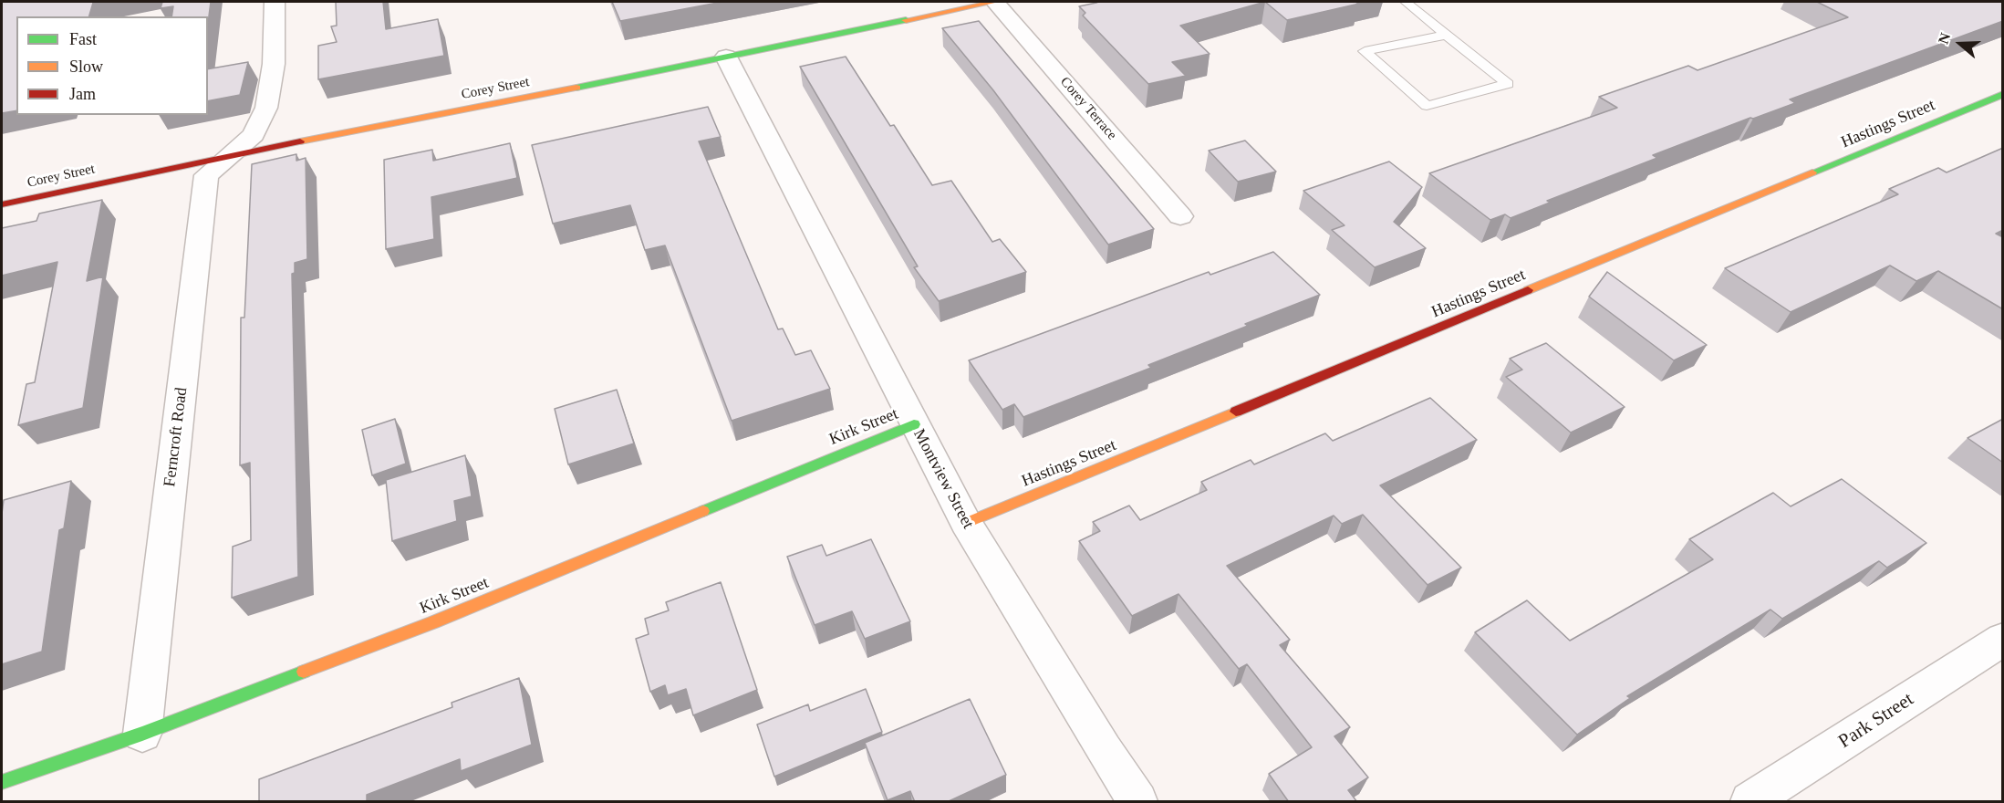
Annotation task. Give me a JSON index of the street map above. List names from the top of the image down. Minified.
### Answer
{"streets":{"street":["Corey Street","Corey Terrace","Hastings Street","Kirk Street","Ferncroft Road","Montview Street","Park Street"]},"crossings":[["Corey Street","Corey Terrace"],["Corey Street","Ferncroft Road"],["Corey Street","Montview Street"],["Hastings Street","Montview Street"],["Kirk Street","Ferncroft Road"],["Kirk Street","Montview Street"]],"legend":["Fast","Slow","Jam"],"north":"left"}
